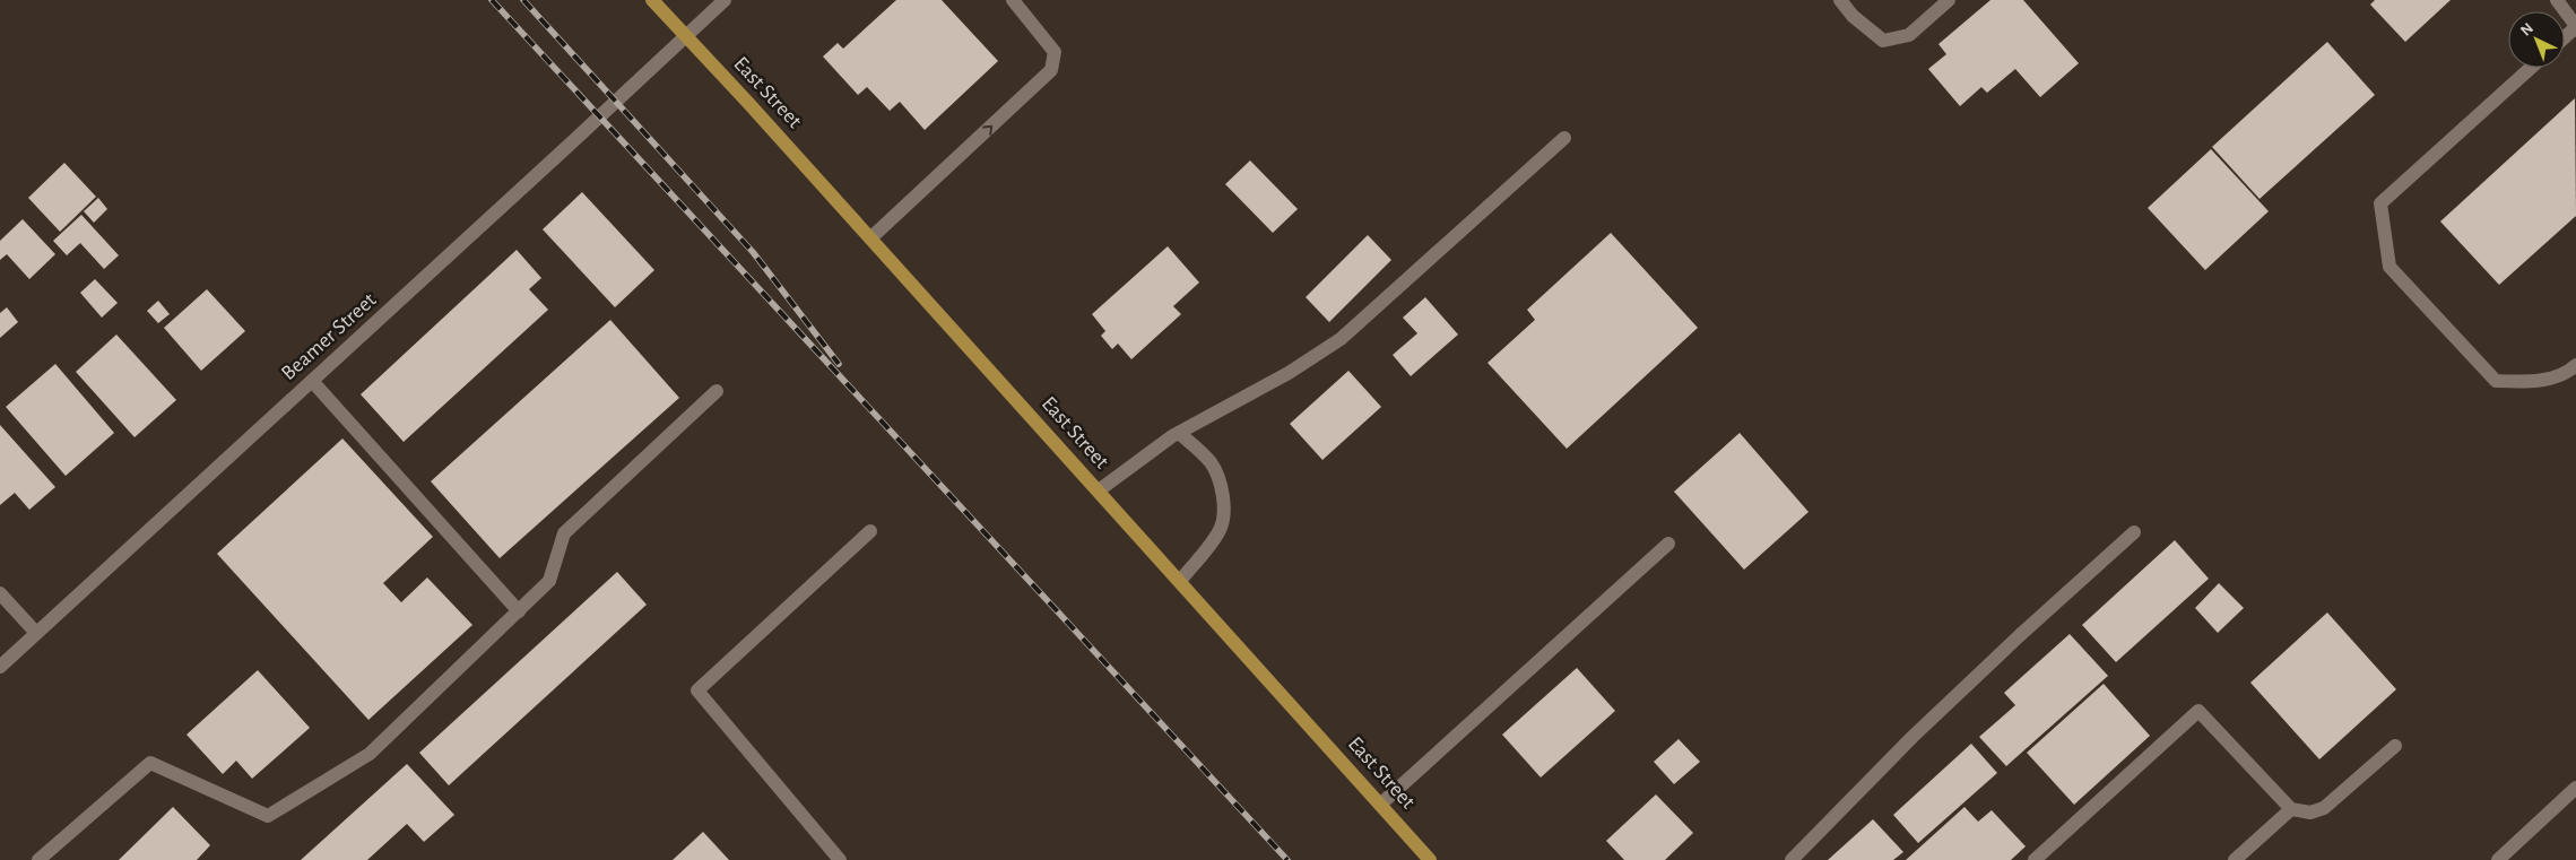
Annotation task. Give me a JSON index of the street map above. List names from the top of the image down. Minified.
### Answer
{"streets":{"main road":["East Street"],"street":["Beamer Street"]},"crossings":[["East Street","Beamer Street"]],"north":"top left"}
